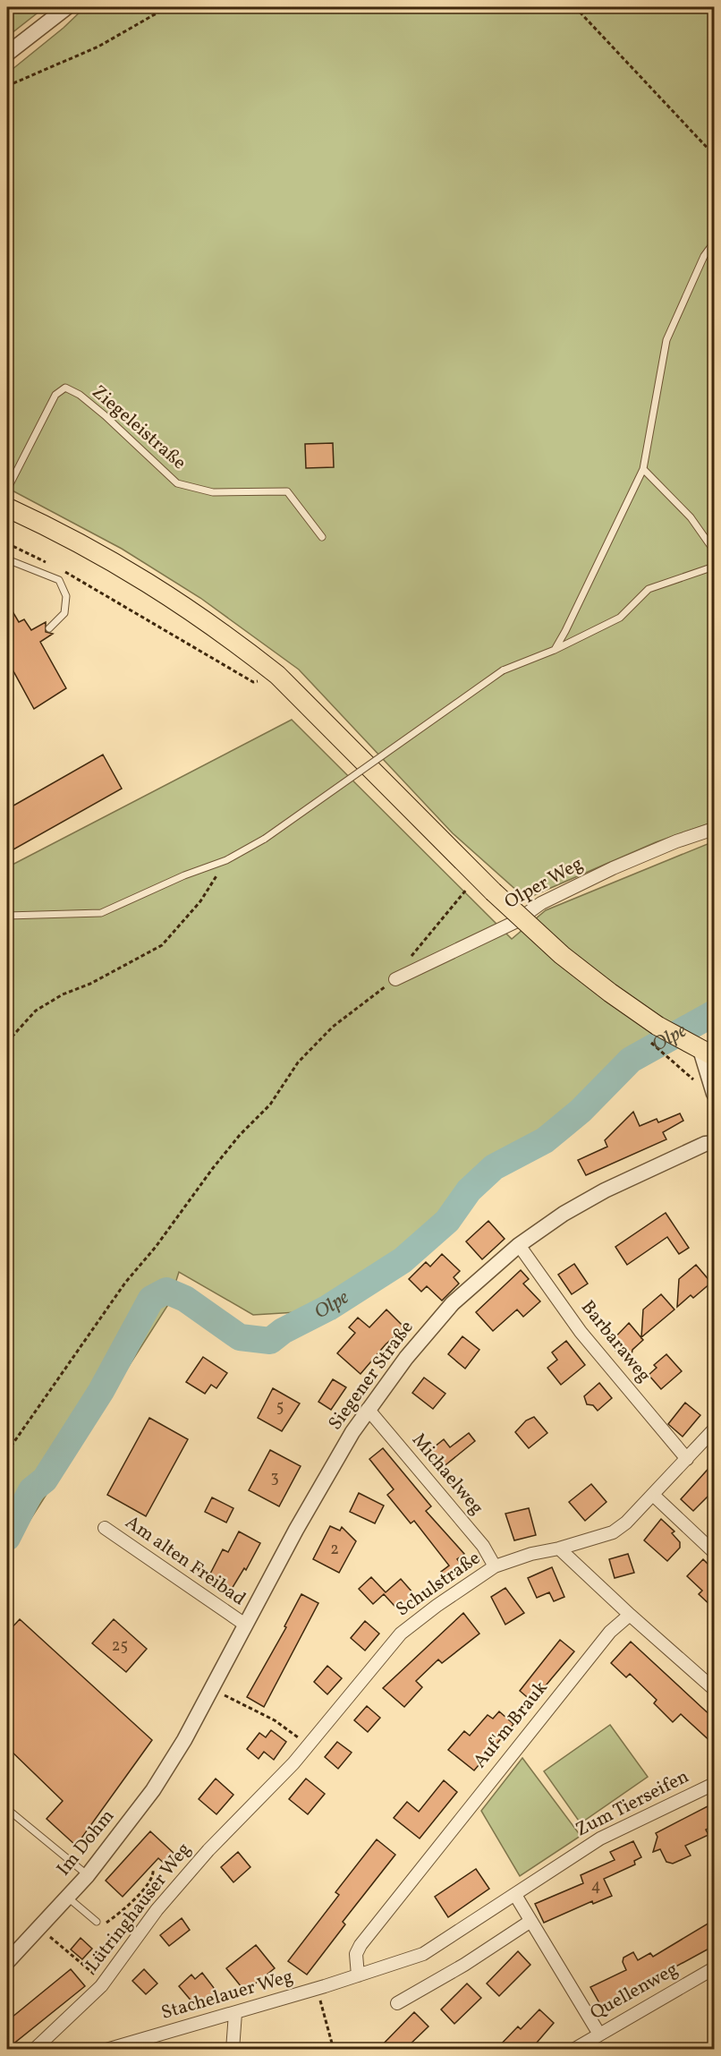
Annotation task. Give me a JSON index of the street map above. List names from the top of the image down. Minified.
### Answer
{"streets":{"street":["Olper Weg","Barbaraweg","Siegener Straße","Michaelweg","Am alten Freibad","Schulstraße","Auf'm Brauk","Zum Tierseifen","Im Dohm","Lütringhauser Weg","Quellenweg","Stachelauer Weg"],"lane":["Ziegeleistraße"]},"crossings":[["Barbaraweg","Siegener Straße"],["Barbaraweg","Schulstraße"],["Siegener Straße","Michaelweg"],["Siegener Straße","Am alten Freibad"],["Siegener Straße","Im Dohm"],["Michaelweg","Schulstraße"],["Schulstraße","Lütringhauser Weg"],["Auf'm Brauk","Stachelauer Weg"],["Zum Tierseifen","Stachelauer Weg"]],"water":["Olpe"],"house_numbers":["5","3","2","25","4"]}
